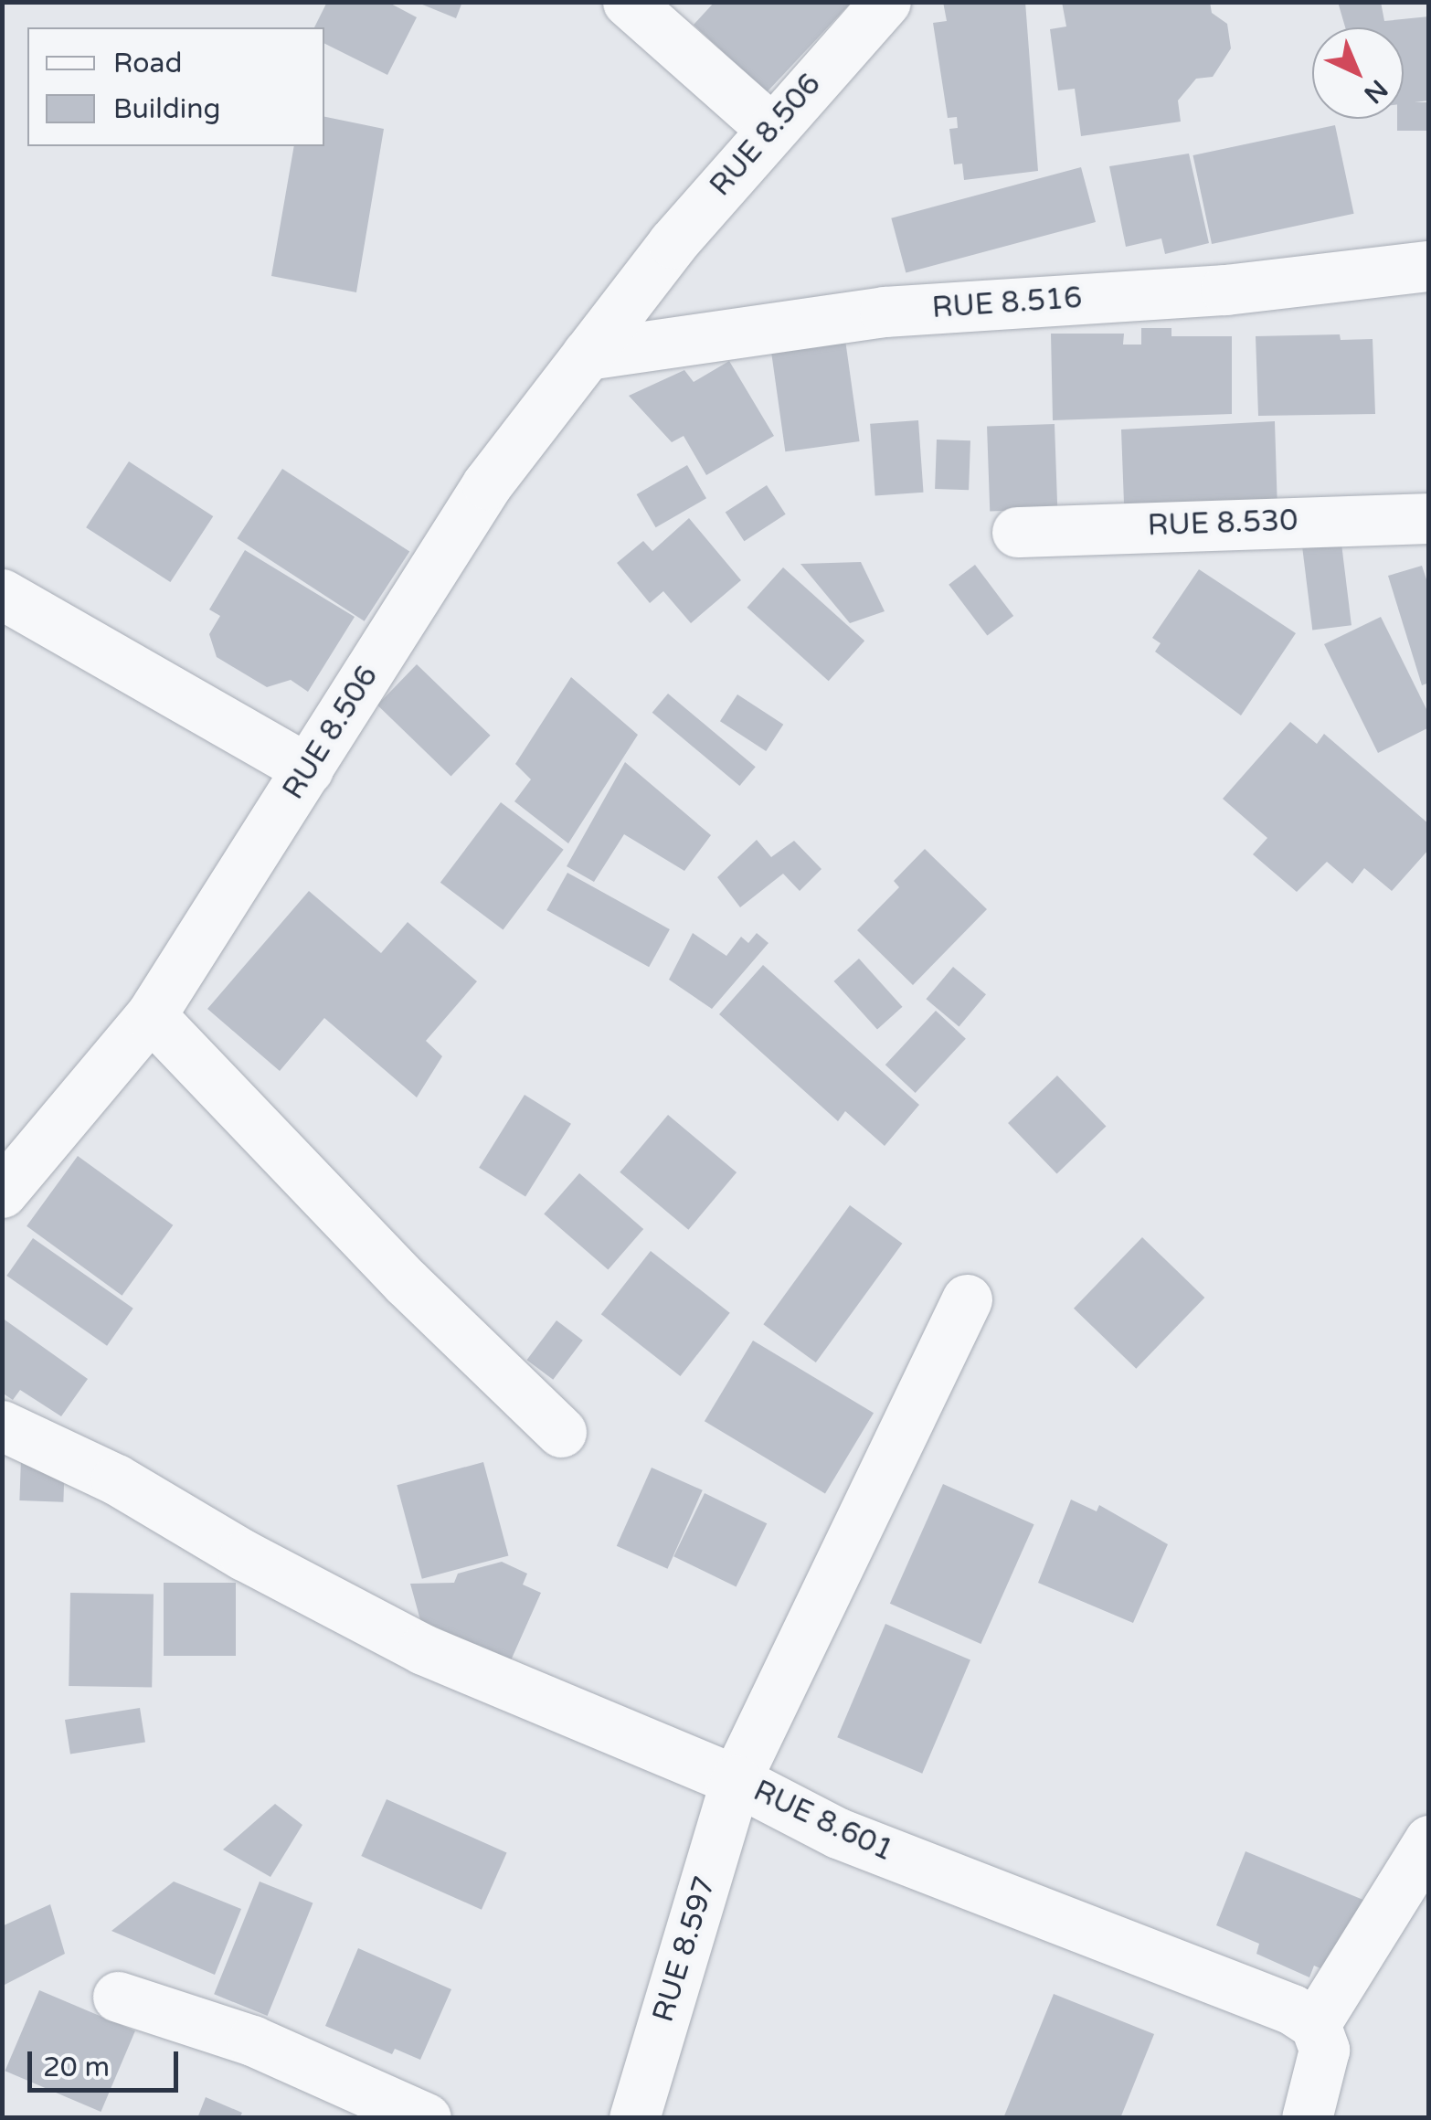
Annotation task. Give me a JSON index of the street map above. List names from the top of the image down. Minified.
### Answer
{"streets":{"street":["RUE 8.506","RUE 8.516","RUE 8.530","RUE 8.601","RUE 8.597"]},"crossings":[["RUE 8.506","RUE 8.516"],["RUE 8.601","RUE 8.597"]],"legend":["Road","Building"],"scale_bar":"20 m","north":"bottom right"}
